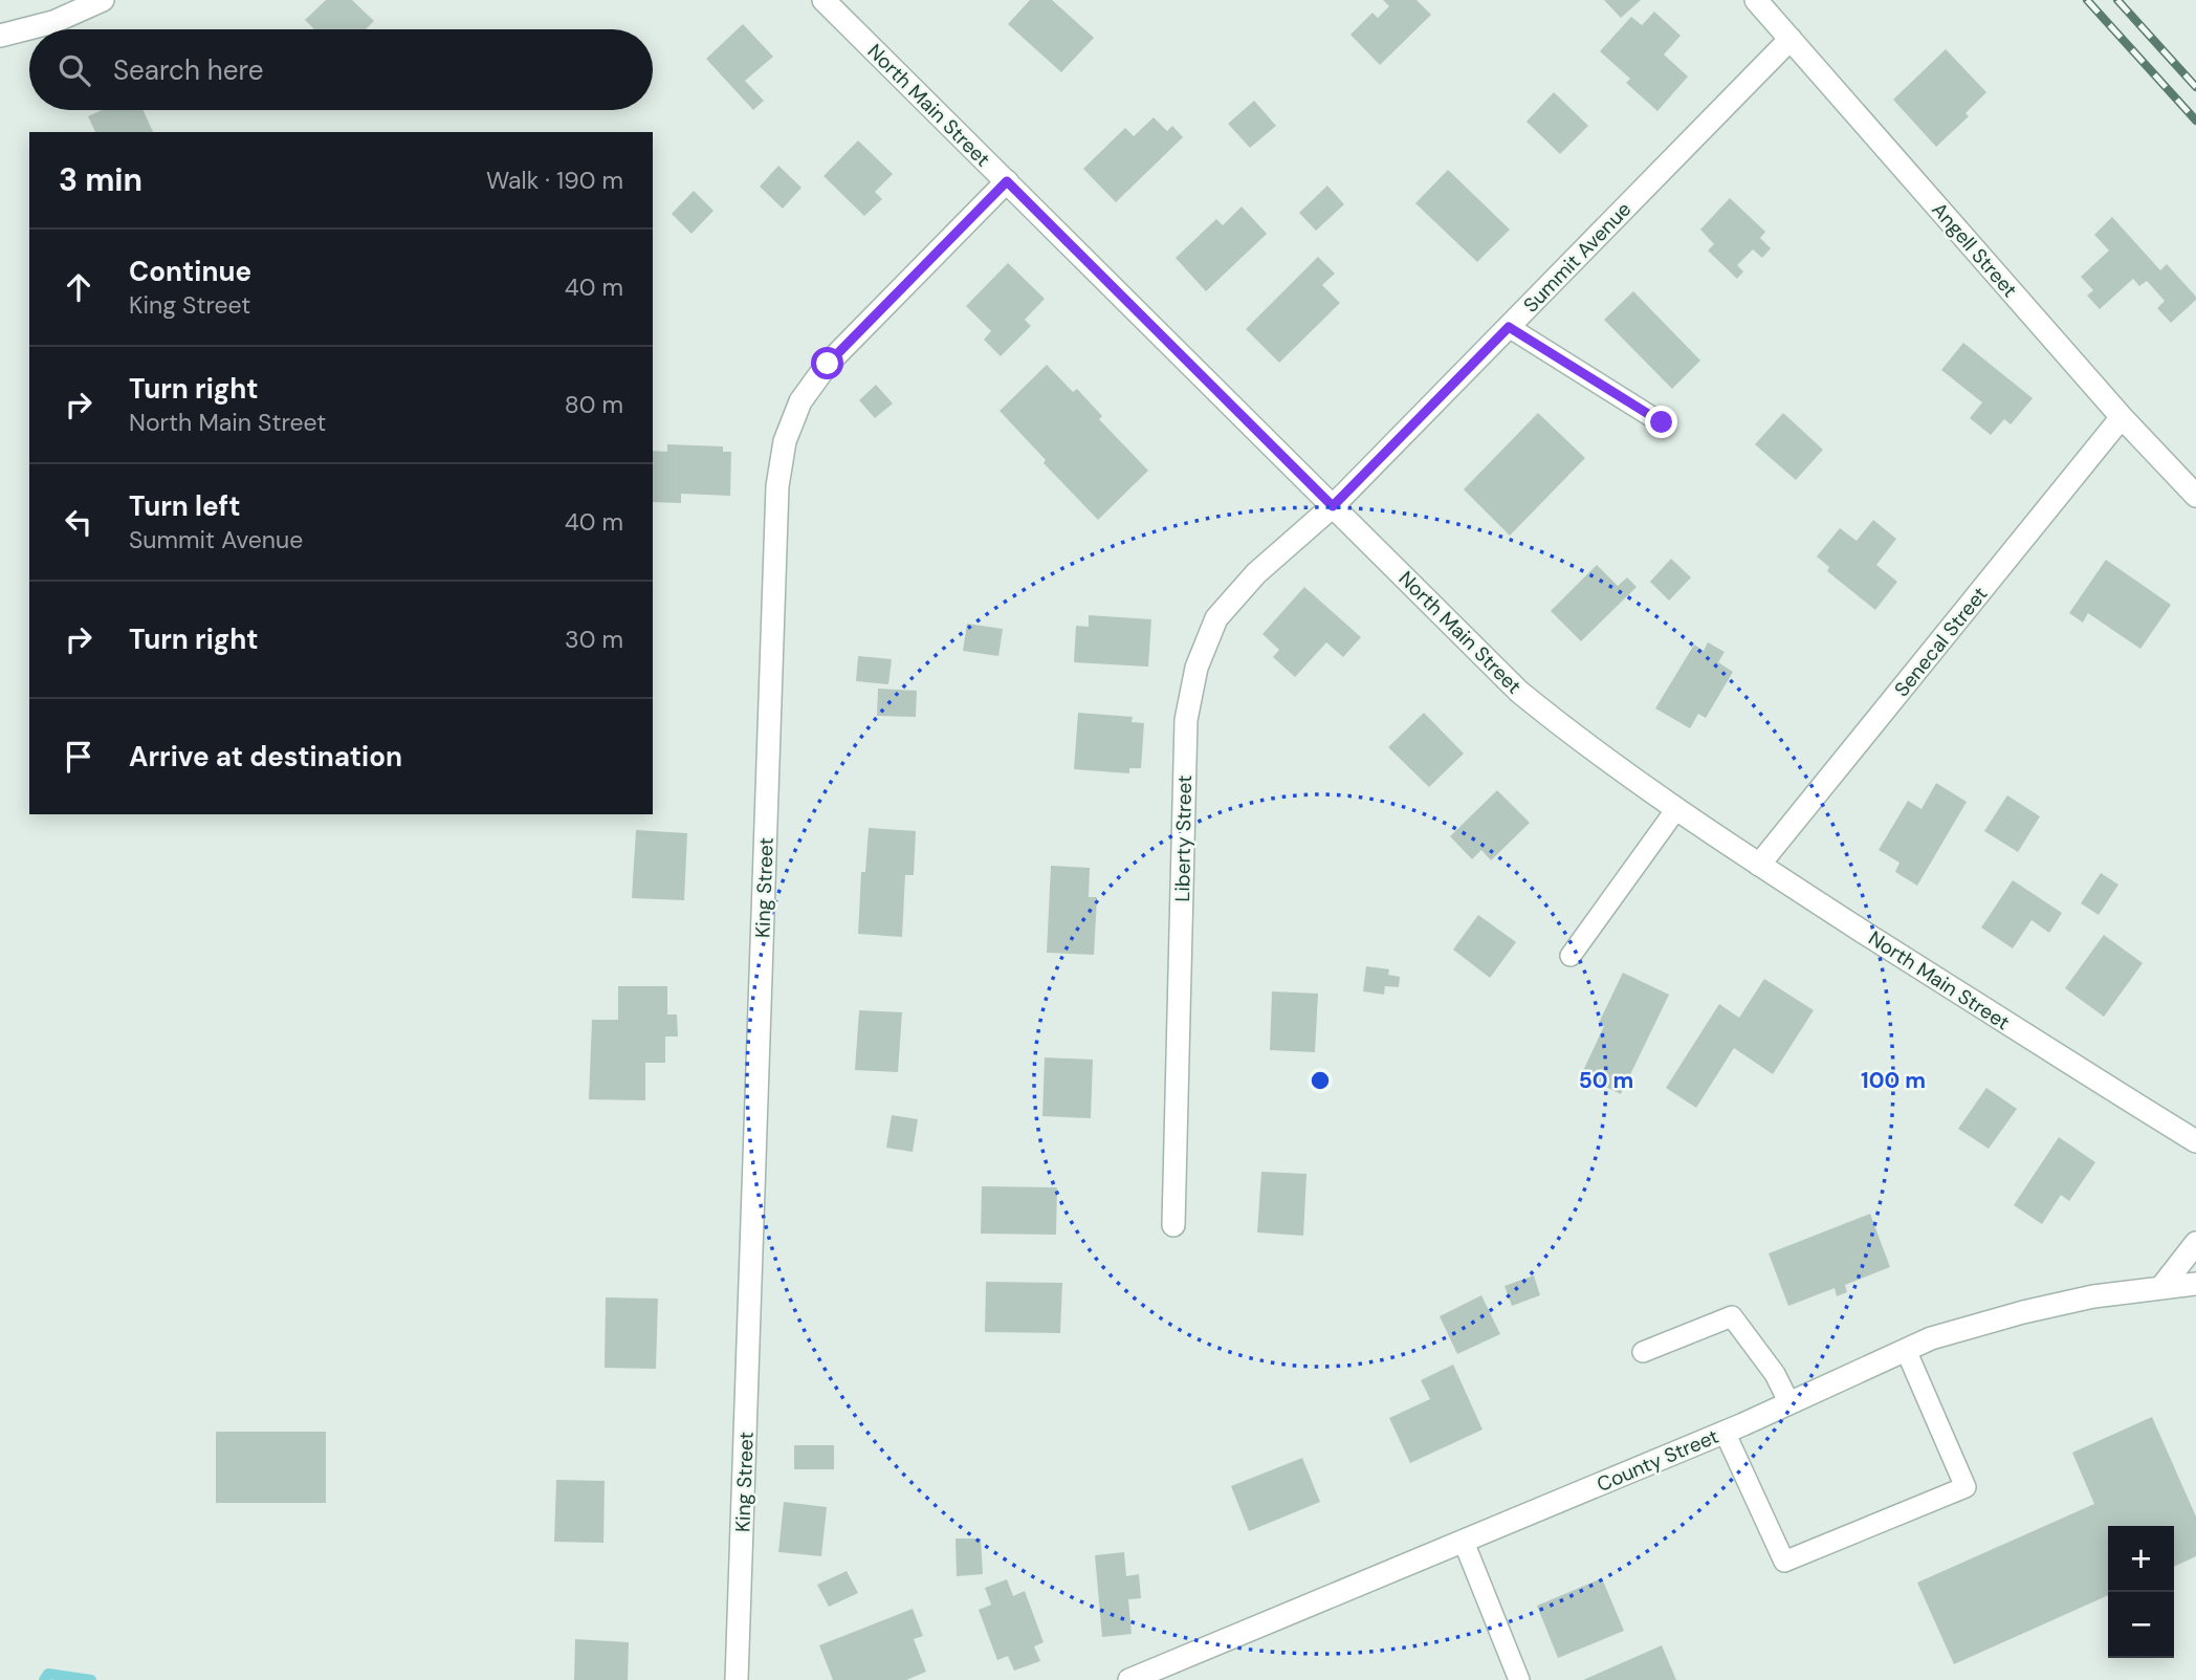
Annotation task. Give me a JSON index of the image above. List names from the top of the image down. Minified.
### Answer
{"streets":{"street":["North Main Street","Angell Street","Summit Avenue","Senecal Street","Liberty Street","King Street","County Street"]},"crossings":[["North Main Street","Summit Avenue"],["North Main Street","Senecal Street"],["North Main Street","Liberty Street"],["North Main Street","King Street"],["Angell Street","Summit Avenue"],["Angell Street","Senecal Street"],["Summit Avenue","Liberty Street"]],"page":{"search":"Search here","heading":["3 min","Walk · 190 m"],"list":[["Continue","King Street","40 m"],["Turn right","North Main Street","80 m"],["Turn left","Summit Avenue","40 m"],["Turn right","30 m"],"Arrive at destination"],"map_buttons":["+","−"]},"rings":["50 m","100 m"]}
